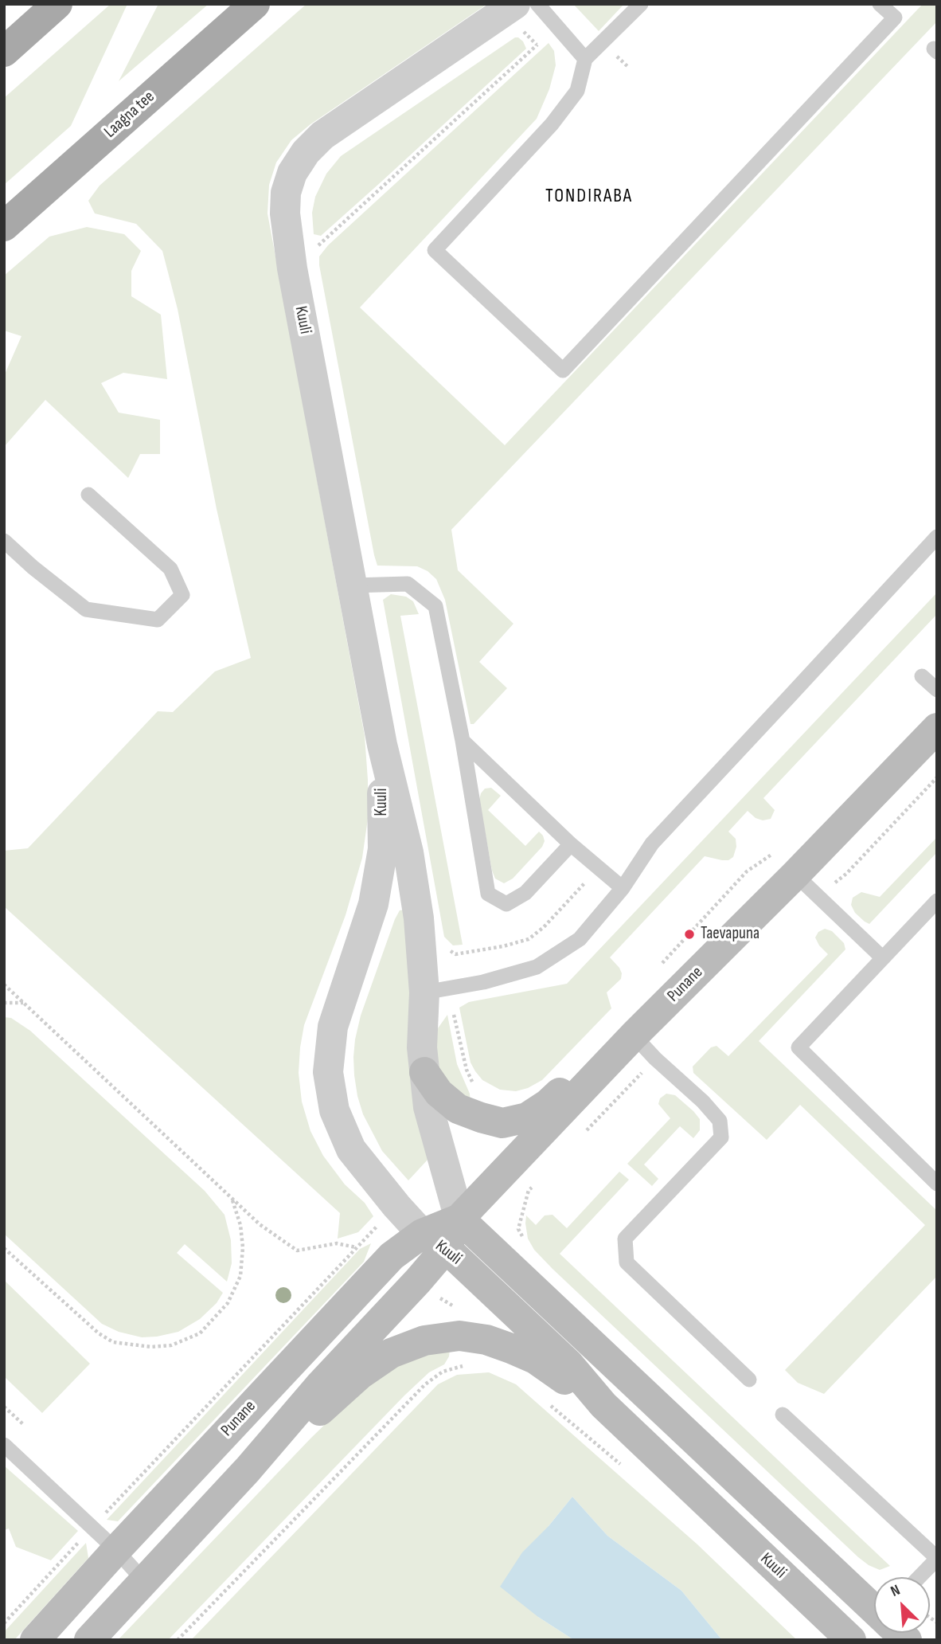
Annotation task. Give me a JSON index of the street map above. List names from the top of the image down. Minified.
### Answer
{"streets":{"main road":["Laagna tee","Kuuli","Punane"]},"crossings":[["Kuuli","Punane"]],"districts":["TONDIRABA"],"places":["Taevapuna"],"north":"top left"}
